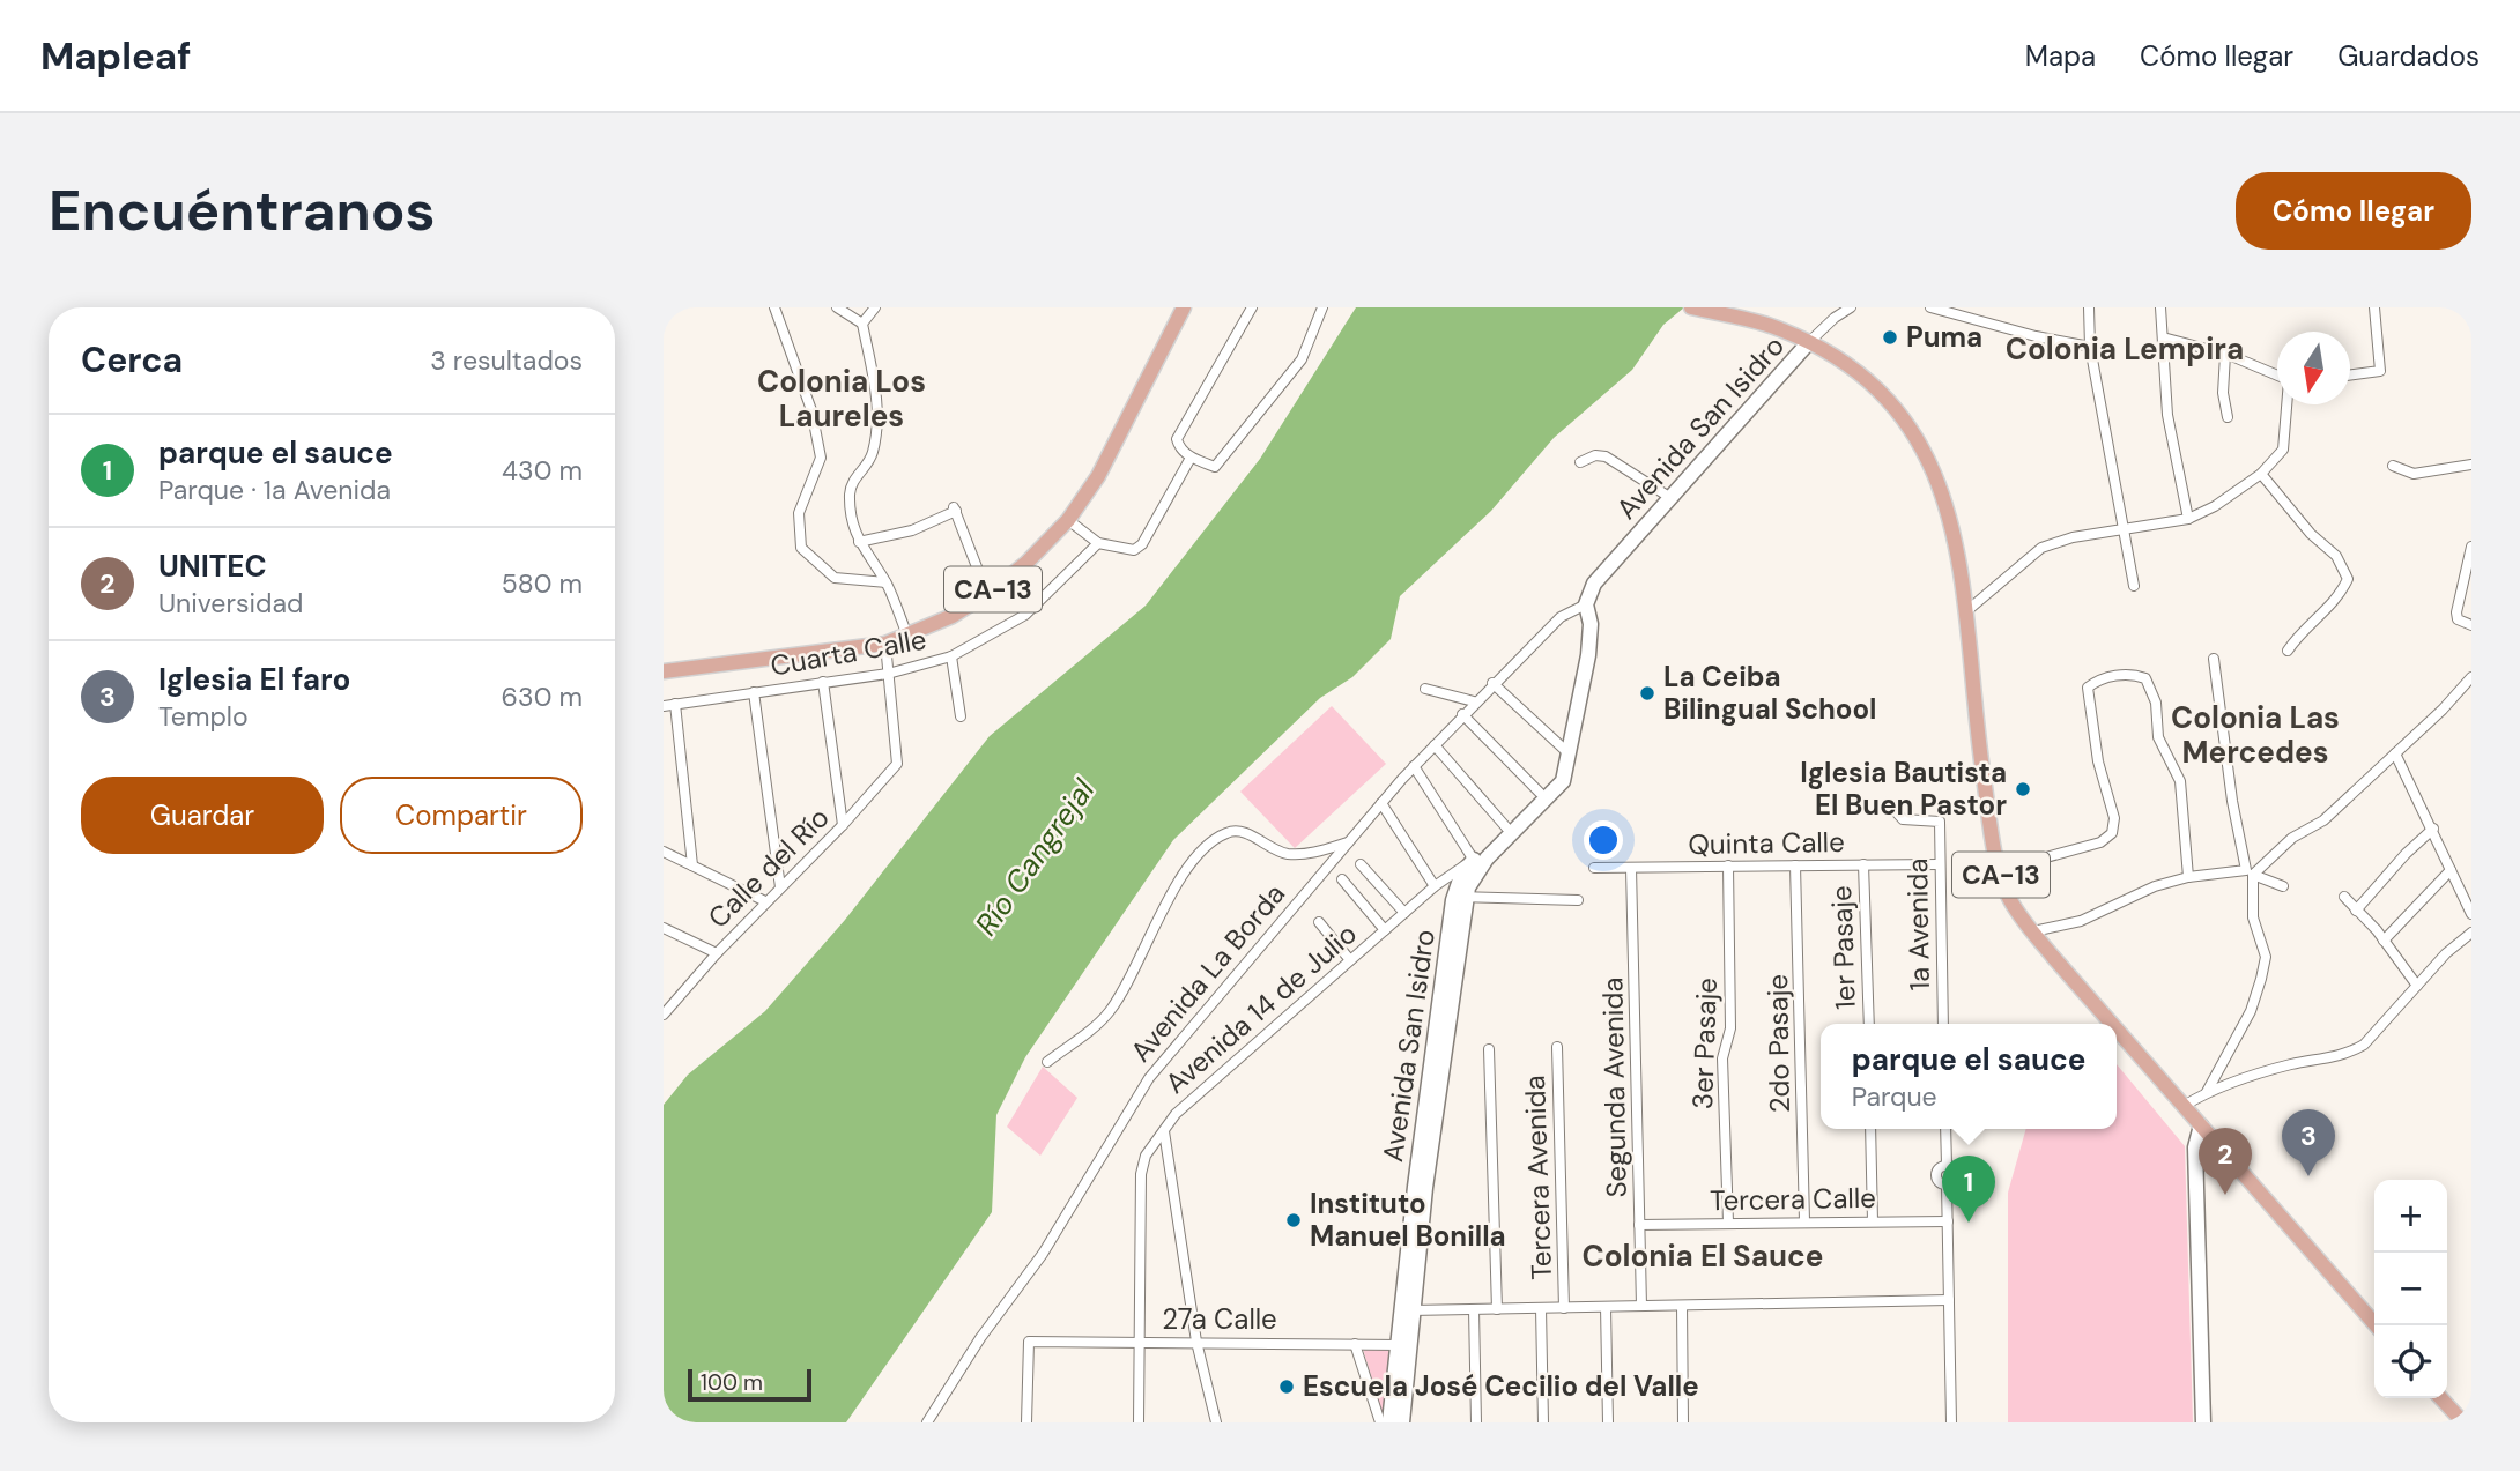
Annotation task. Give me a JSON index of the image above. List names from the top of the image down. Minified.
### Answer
{"streets":{"main road":["CA-13"],"street":["Avenida San Isidro","Cuarta Calle","Quinta Calle","Calle del Río","1a Avenida","1er Pasaje","Avenida La Borda","Avenida 14 de Julio","3er Pasaje","2do Pasaje","Segunda Avenida","Tercera Avenida","Tercera Calle","27a Calle"]},"crossings":[["Avenida San Isidro","CA-13"],["Avenida San Isidro","Avenida La Borda"],["Avenida San Isidro","Avenida 14 de Julio"],["Avenida San Isidro","27a Calle"],["Cuarta Calle","Calle del Río"],["Quinta Calle","1a Avenida"],["Quinta Calle","1er Pasaje"],["Quinta Calle","3er Pasaje"],["Quinta Calle","2do Pasaje"],["Quinta Calle","Segunda Avenida"],["Avenida 14 de Julio","27a Calle"],["3er Pasaje","Tercera Calle"],["2do Pasaje","Tercera Calle"],["Segunda Avenida","Tercera Calle"]],"districts":["Colonia Lempira","Colonia Los Laureles","Colonia Las Mercedes","Colonia El Sauce"],"water":["Río Cangrejal"],"places":["Puma","La Ceiba Bilingual School","Iglesia Bautista El Buen Pastor","Instituto Manuel Bonilla","Escuela José Cecilio del Valle"],"scale_bar":"100 m","north":"bottom","page":{"header":"Mapleaf","nav":["Mapa","Cómo llegar","Guardados"],"buttons":["Cómo llegar",["Guardar","Compartir"]],"title":"Encuéntranos","heading":["Cerca","3 resultados"],"list":[{"mark":"1","name":"parque el sauce","note":"Parque · 1a Avenida","value":"430 m"},{"mark":"2","name":"UNITEC","note":"Universidad","value":"580 m"},{"mark":"3","name":"Iglesia El faro","note":"Templo","value":"630 m"}],"popup":["parque el sauce","Parque"],"pins":["3","2","1"],"map_buttons":["+","−"],"scale":"100 m"}}
